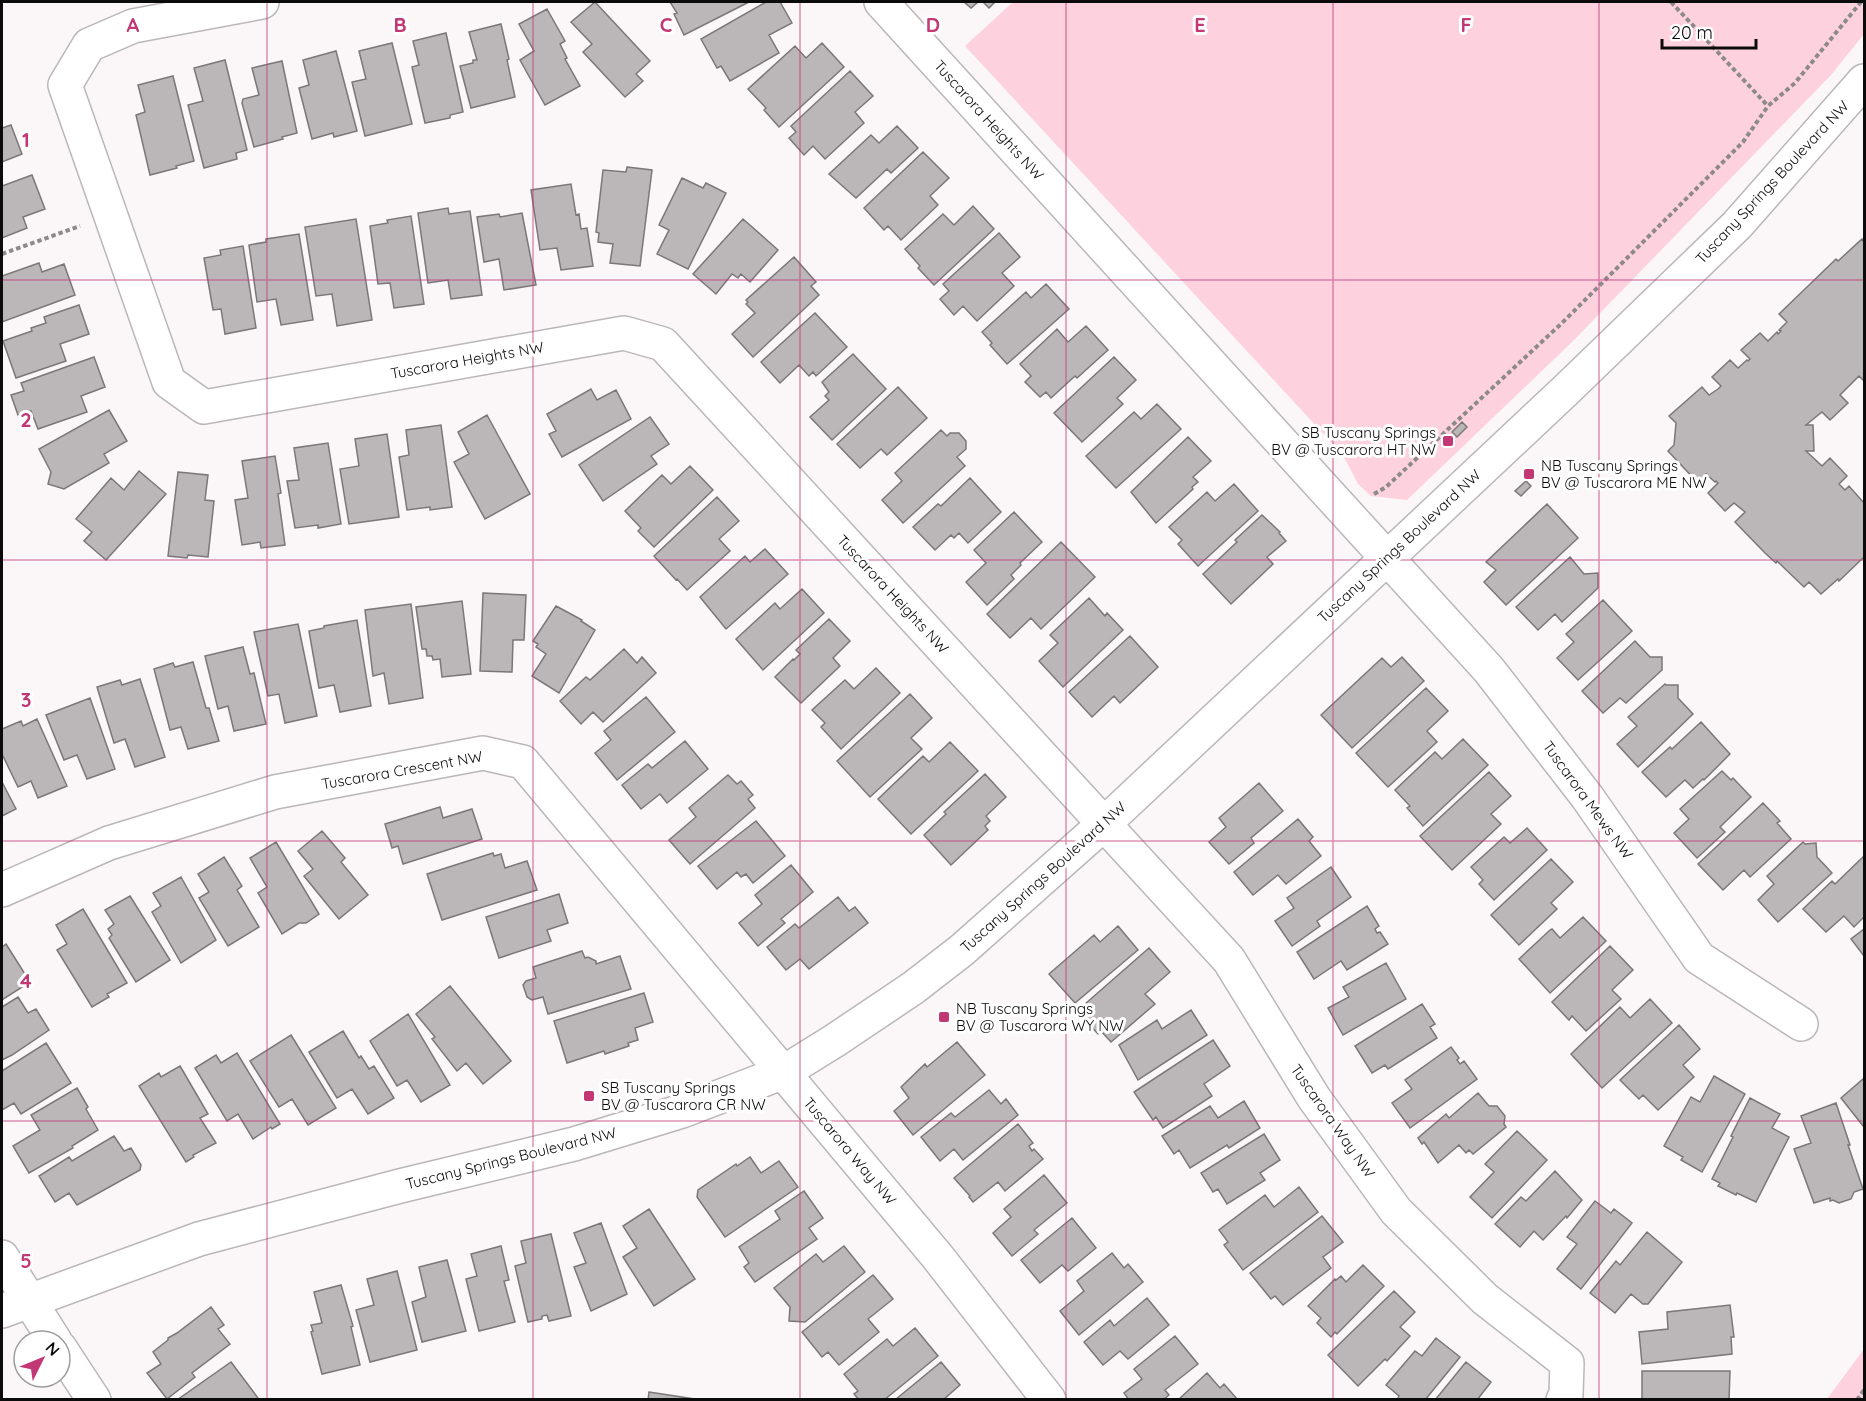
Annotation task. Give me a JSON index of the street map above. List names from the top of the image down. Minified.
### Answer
{"streets":{"street":["Tuscarora Heights NW","Tuscany Springs Boulevard NW","Tuscarora Crescent NW","Tuscarora Mews NW","Tuscarora Way NW"]},"crossings":[["Tuscarora Heights NW","Tuscany Springs Boulevard NW"],["Tuscarora Heights NW","Tuscarora Mews NW"],["Tuscarora Heights NW","Tuscarora Way NW"],["Tuscany Springs Boulevard NW","Tuscarora Crescent NW"],["Tuscany Springs Boulevard NW","Tuscarora Mews NW"],["Tuscany Springs Boulevard NW","Tuscarora Way NW"],["Tuscarora Crescent NW","Tuscarora Way NW"]],"places":{"transit":["SB Tuscany Springs BV @ Tuscarora HT NW","NB Tuscany Springs BV @ Tuscarora ME NW","NB Tuscany Springs BV @ Tuscarora WY NW","SB Tuscany Springs BV @ Tuscarora CR NW"]},"scale_bar":"20 m","north":"top right","grid":{"columns":["A","B","C","D","E","F"],"rows":["1","2","3","4","5"]}}
